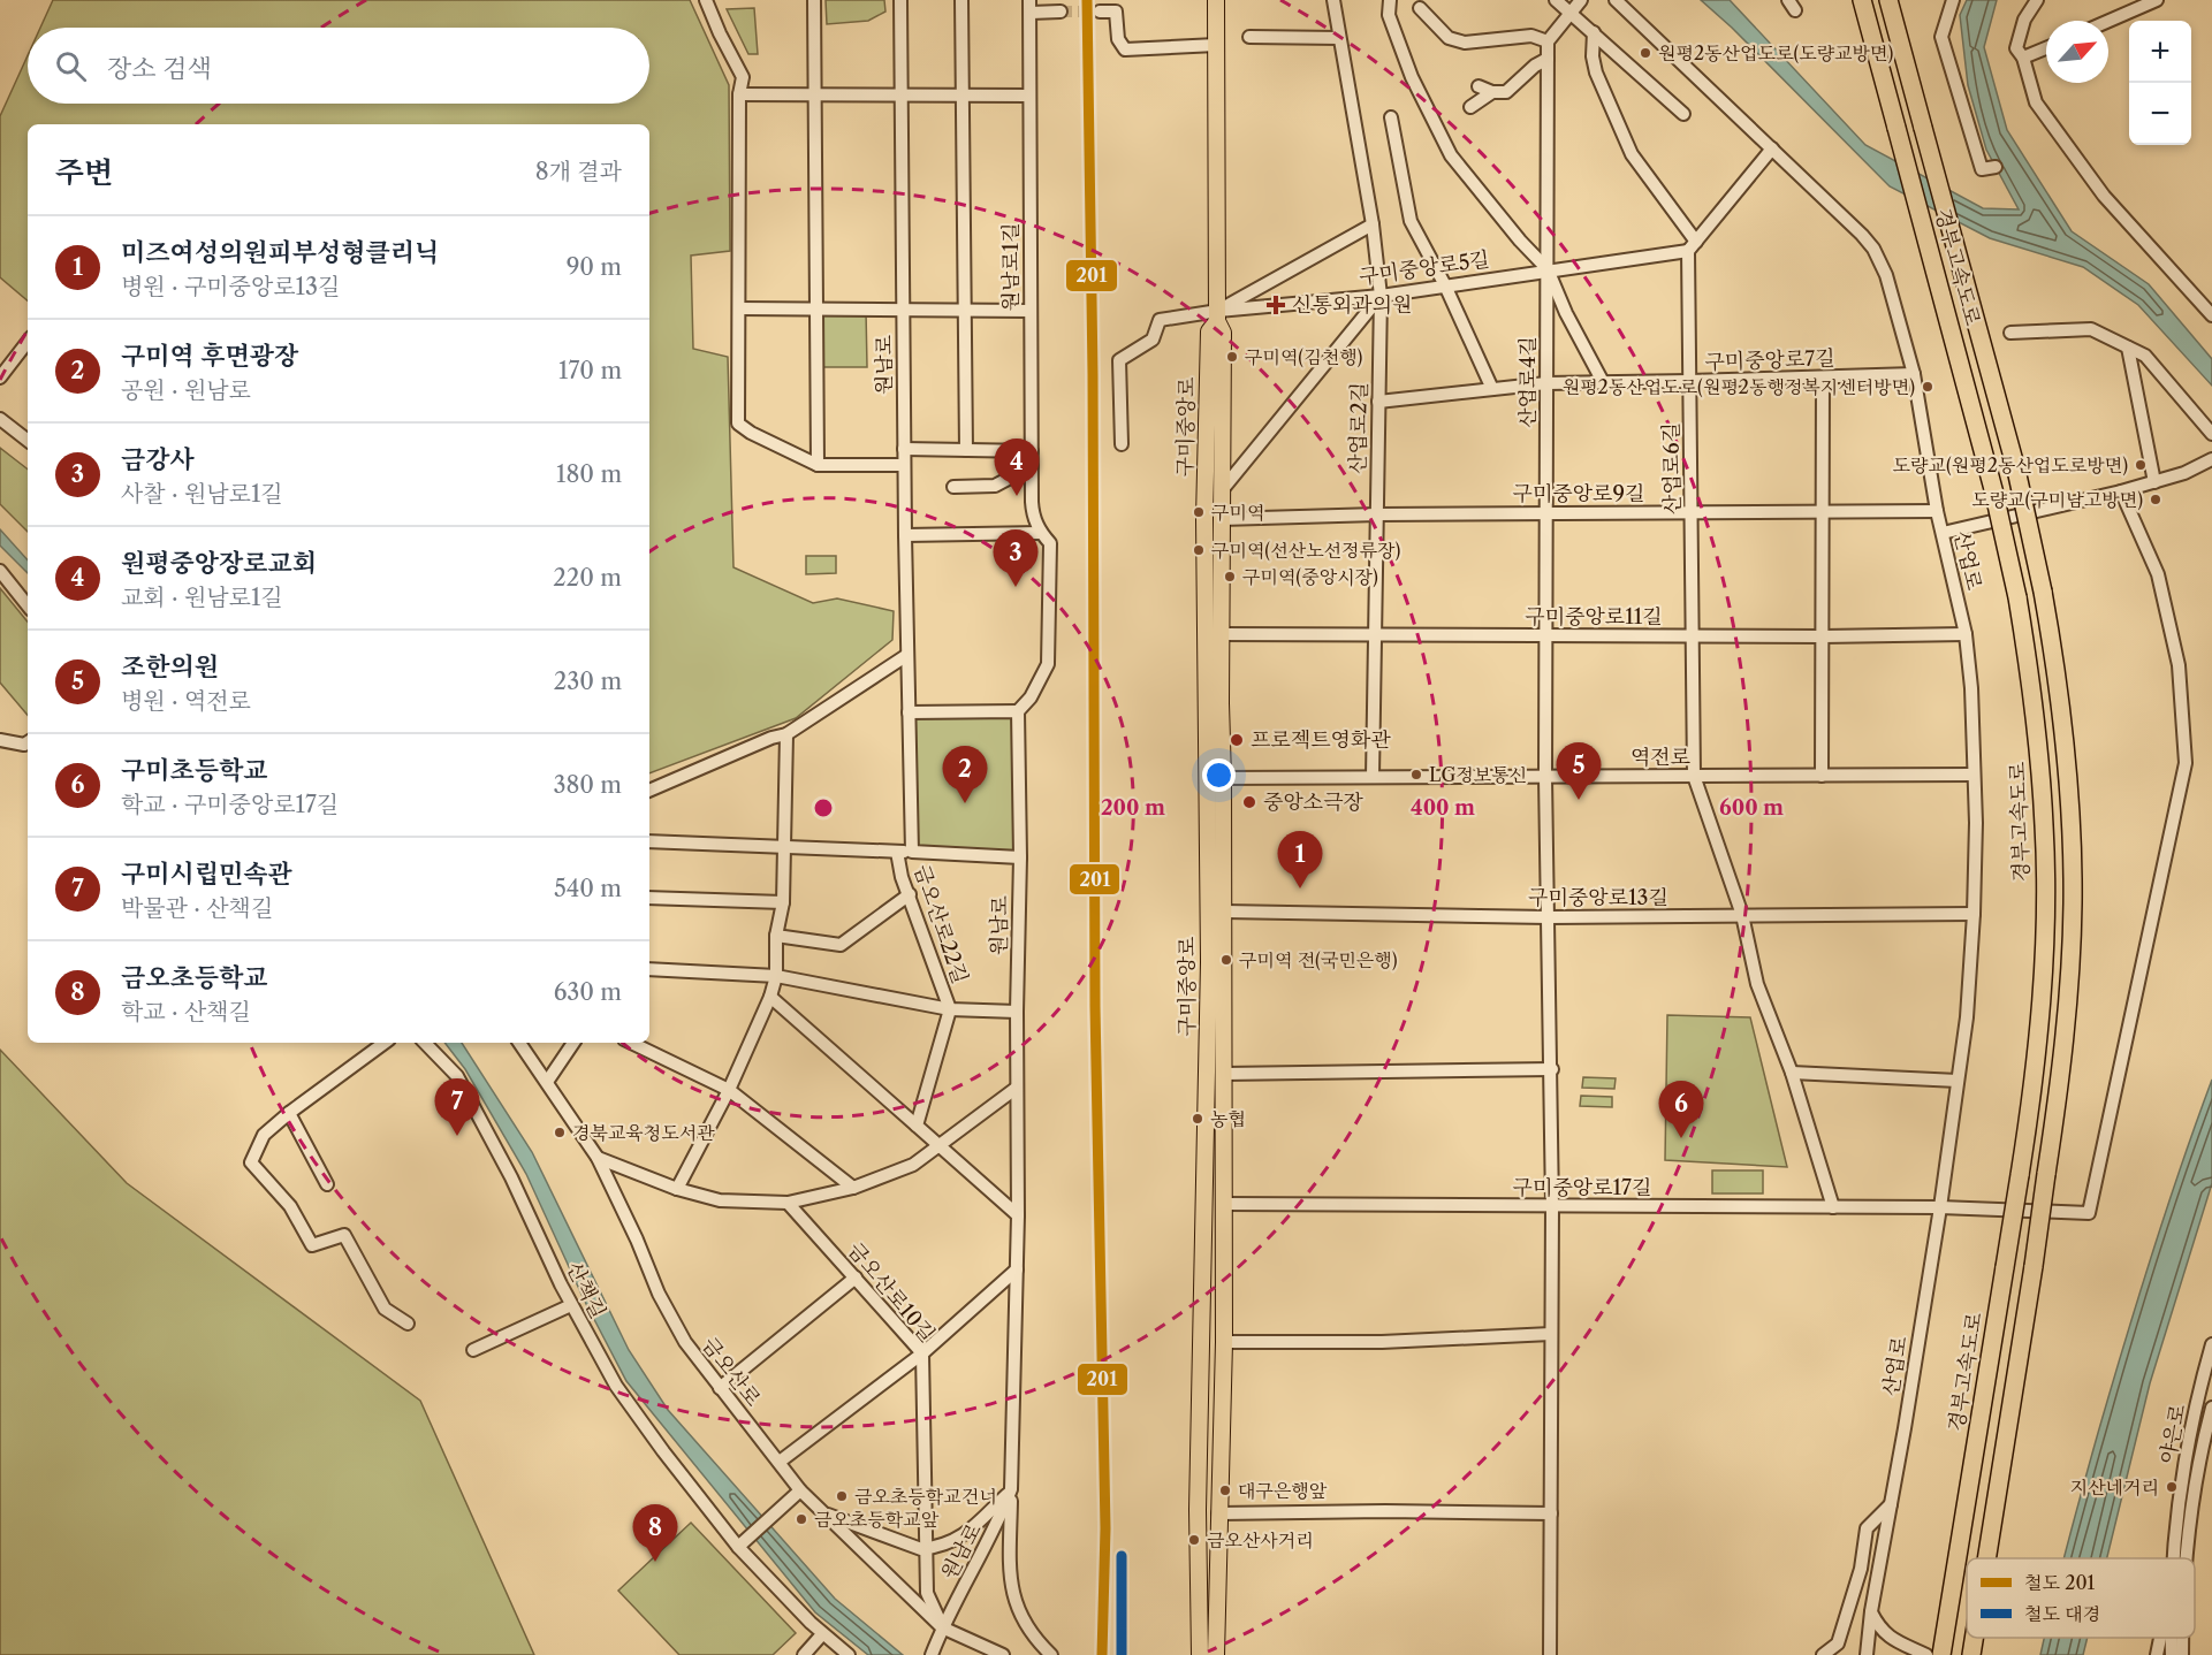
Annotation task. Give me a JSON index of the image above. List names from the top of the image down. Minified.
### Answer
{"streets":{"highway":["경부고속도로"],"main road":["구미중앙로"],"street":["원남로1길","구미중앙로5길","구미중앙로7길","원남로","산업로4길","산업로2길","산업로6길","구미중앙로9길","산업로","구미중앙로11길","역전로","구미중앙로13길","금오산로22길","구미중앙로17길","산책길","금오산로10길","금오산로","야은로"]},"crossings":[["원남로1길","원남로"],["구미중앙로5길","산업로4길"],["구미중앙로5길","구미중앙로"],["구미중앙로5길","산업로2길"],["구미중앙로5길","산업로6길"],["구미중앙로7길","산업로4길"],["구미중앙로7길","산업로2길"],["구미중앙로7길","산업로6길"],["구미중앙로7길","산업로"],["원남로","금오산로22길"],["원남로","금오산로10길"],["원남로","금오산로"],["산업로4길","구미중앙로9길"],["산업로4길","구미중앙로11길"],["산업로4길","역전로"],["산업로4길","구미중앙로13길"],["산업로4길","구미중앙로17길"],["구미중앙로","산업로2길"],["구미중앙로","구미중앙로9길"],["구미중앙로","구미중앙로11길"],["구미중앙로","역전로"],["구미중앙로","구미중앙로13길"],["구미중앙로","구미중앙로17길"],["산업로2길","구미중앙로9길"],["산업로2길","구미중앙로11길"],["산업로2길","역전로"],["산업로6길","구미중앙로9길"],["산업로6길","구미중앙로11길"],["산업로6길","역전로"],["산업로6길","구미중앙로13길"],["산업로6길","구미중앙로17길"],["구미중앙로9길","산업로"],["산업로","구미중앙로11길"],["산업로","역전로"],["산업로","구미중앙로13길"],["산업로","구미중앙로17길"],["금오산로10길","금오산로"]],"places":{"other":["원평2동산업도로(도량교방면)","구미역(김천행)","원평2동산업도로(원평2동행정복지센터방면)","도량교(원평2동산업도로방면)","도량교(구미남고방면)","구미역","구미역(선산노선정류장)","구미역(중앙시장)","프로젝트영화관","LG정보통신","중앙소극장","구미역 전(국민은행)","농협","경북교육청도서관","지산네거리","대구은행앞","금오초등학교건너","금오초등학교앞","금오산사거리"],"health":["신통외과의원"]},"lines":["rail line 201","rail line 대경"],"legend":["철도 201","철도 대경"],"north":"top right","page":{"map_buttons":["+","−"],"search":"장소 검색","heading":["주변","8개 결과"],"list":[{"mark":"1","name":"미즈여성의원피부성형클리닉","note":"병원 · 구미중앙로13길","value":"90 m"},{"mark":"2","name":"구미역 후면광장","note":"공원 · 원남로","value":"170 m"},{"mark":"3","name":"금강사","note":"사찰 · 원남로1길","value":"180 m"},{"mark":"4","name":"원평중앙장로교회","note":"교회 · 원남로1길","value":"220 m"},{"mark":"5","name":"조한의원","note":"병원 · 역전로","value":"230 m"},{"mark":"6","name":"구미초등학교","note":"학교 · 구미중앙로17길","value":"380 m"},{"mark":"7","name":"구미시립민속관","note":"박물관 · 산책길","value":"540 m"},{"mark":"8","name":"금오초등학교","note":"학교 · 산책길","value":"630 m"}],"pins":["4","3","5","2","1","7","6","8"]},"rings":["200 m","400 m","600 m"]}
